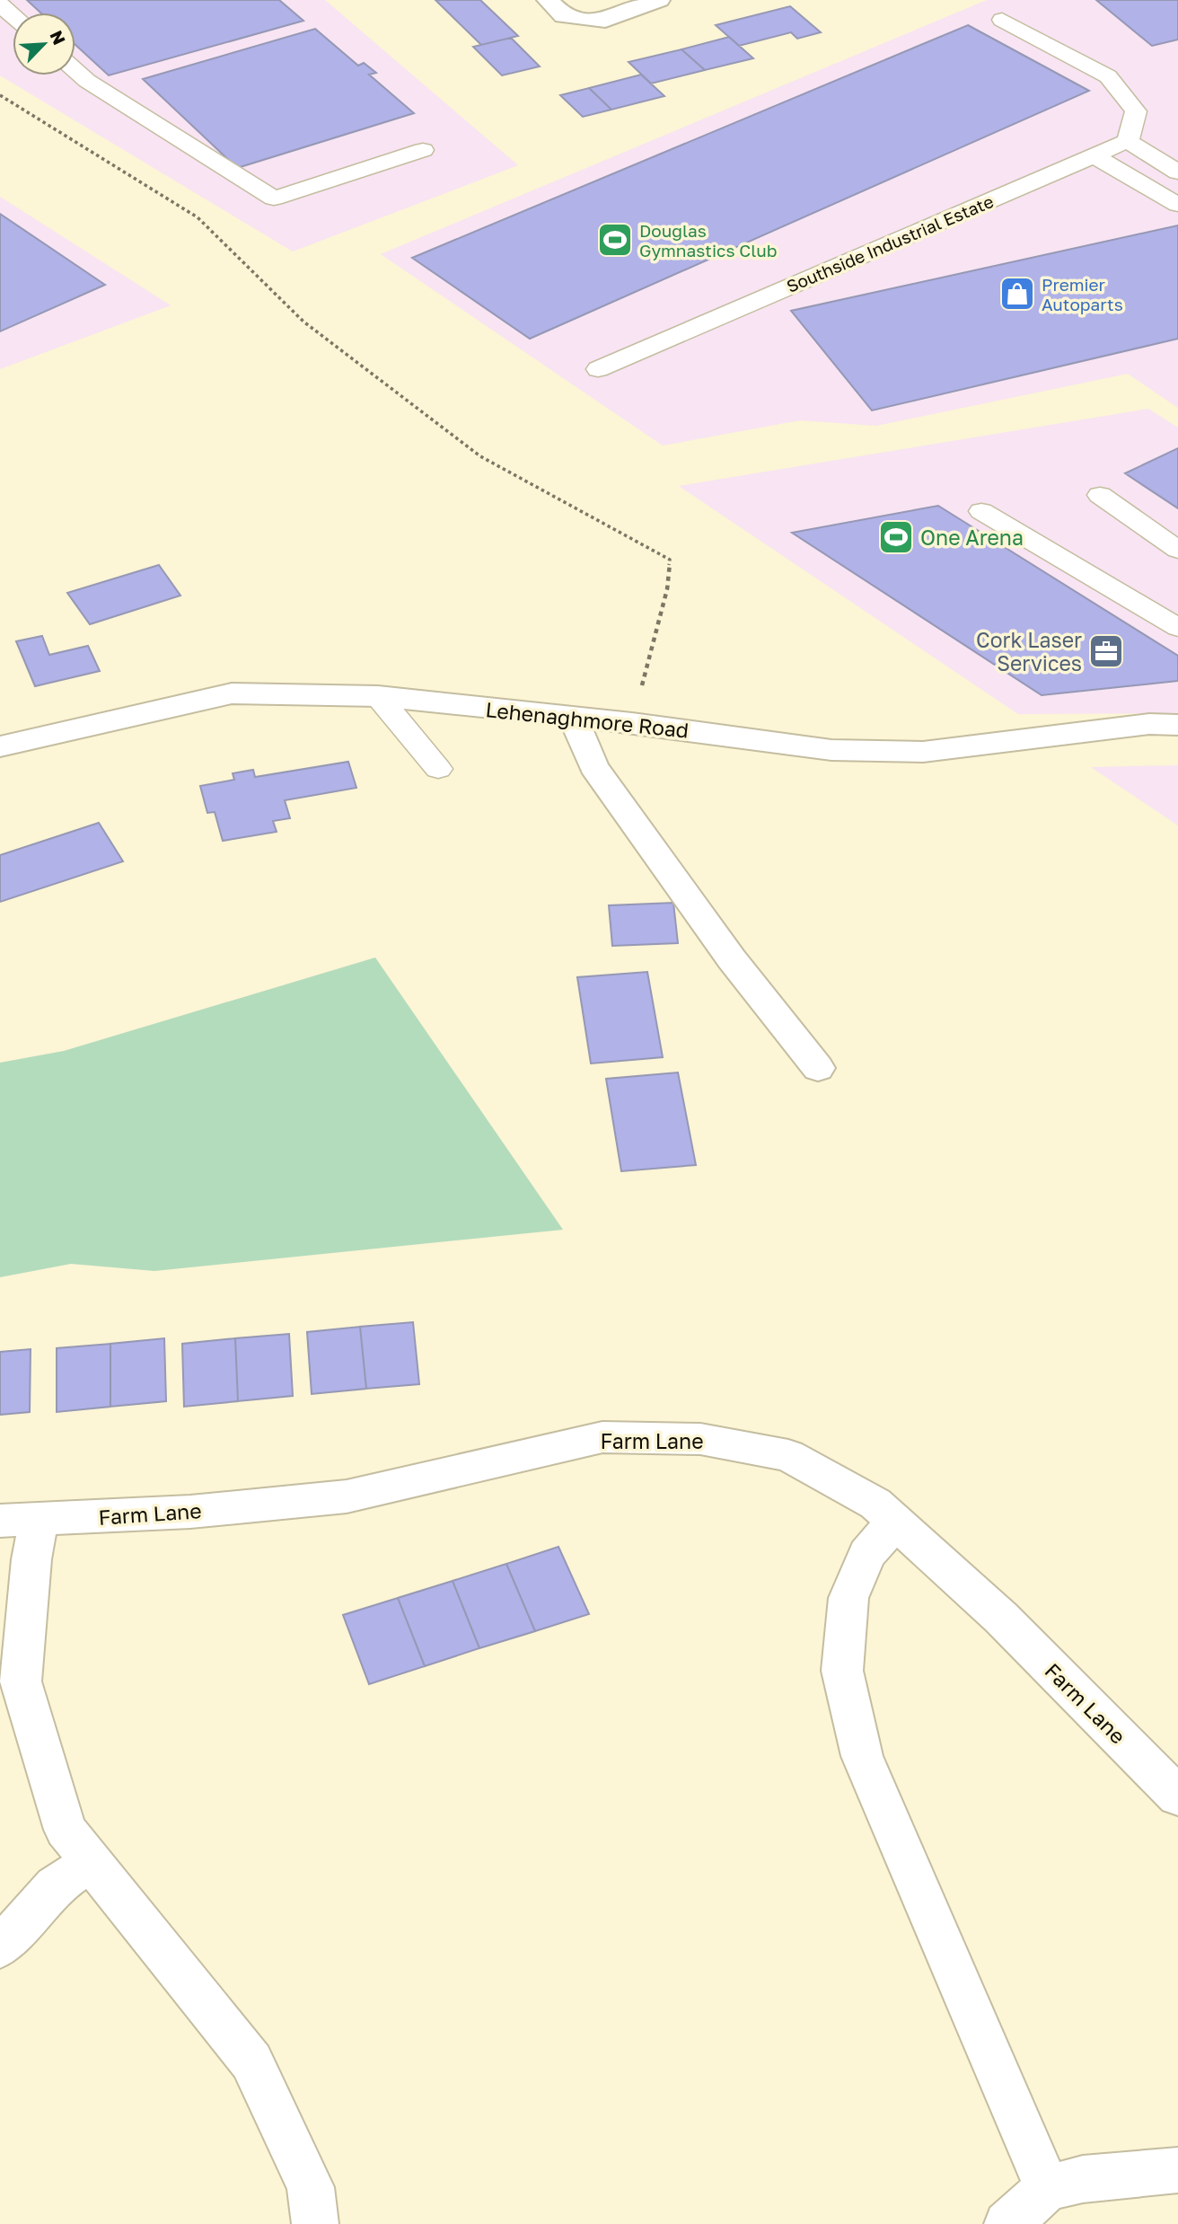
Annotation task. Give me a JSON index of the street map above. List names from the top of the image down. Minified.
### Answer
{"streets":{"street":["Lehenaghmore Road","Farm Lane"],"lane":["Southside Industrial Estate"]},"places":{"sports":["Douglas Gymnastics Club","One Arena"],"shop":["Premier Autoparts"],"office":["Cork Laser Services"]},"north":"top right"}
